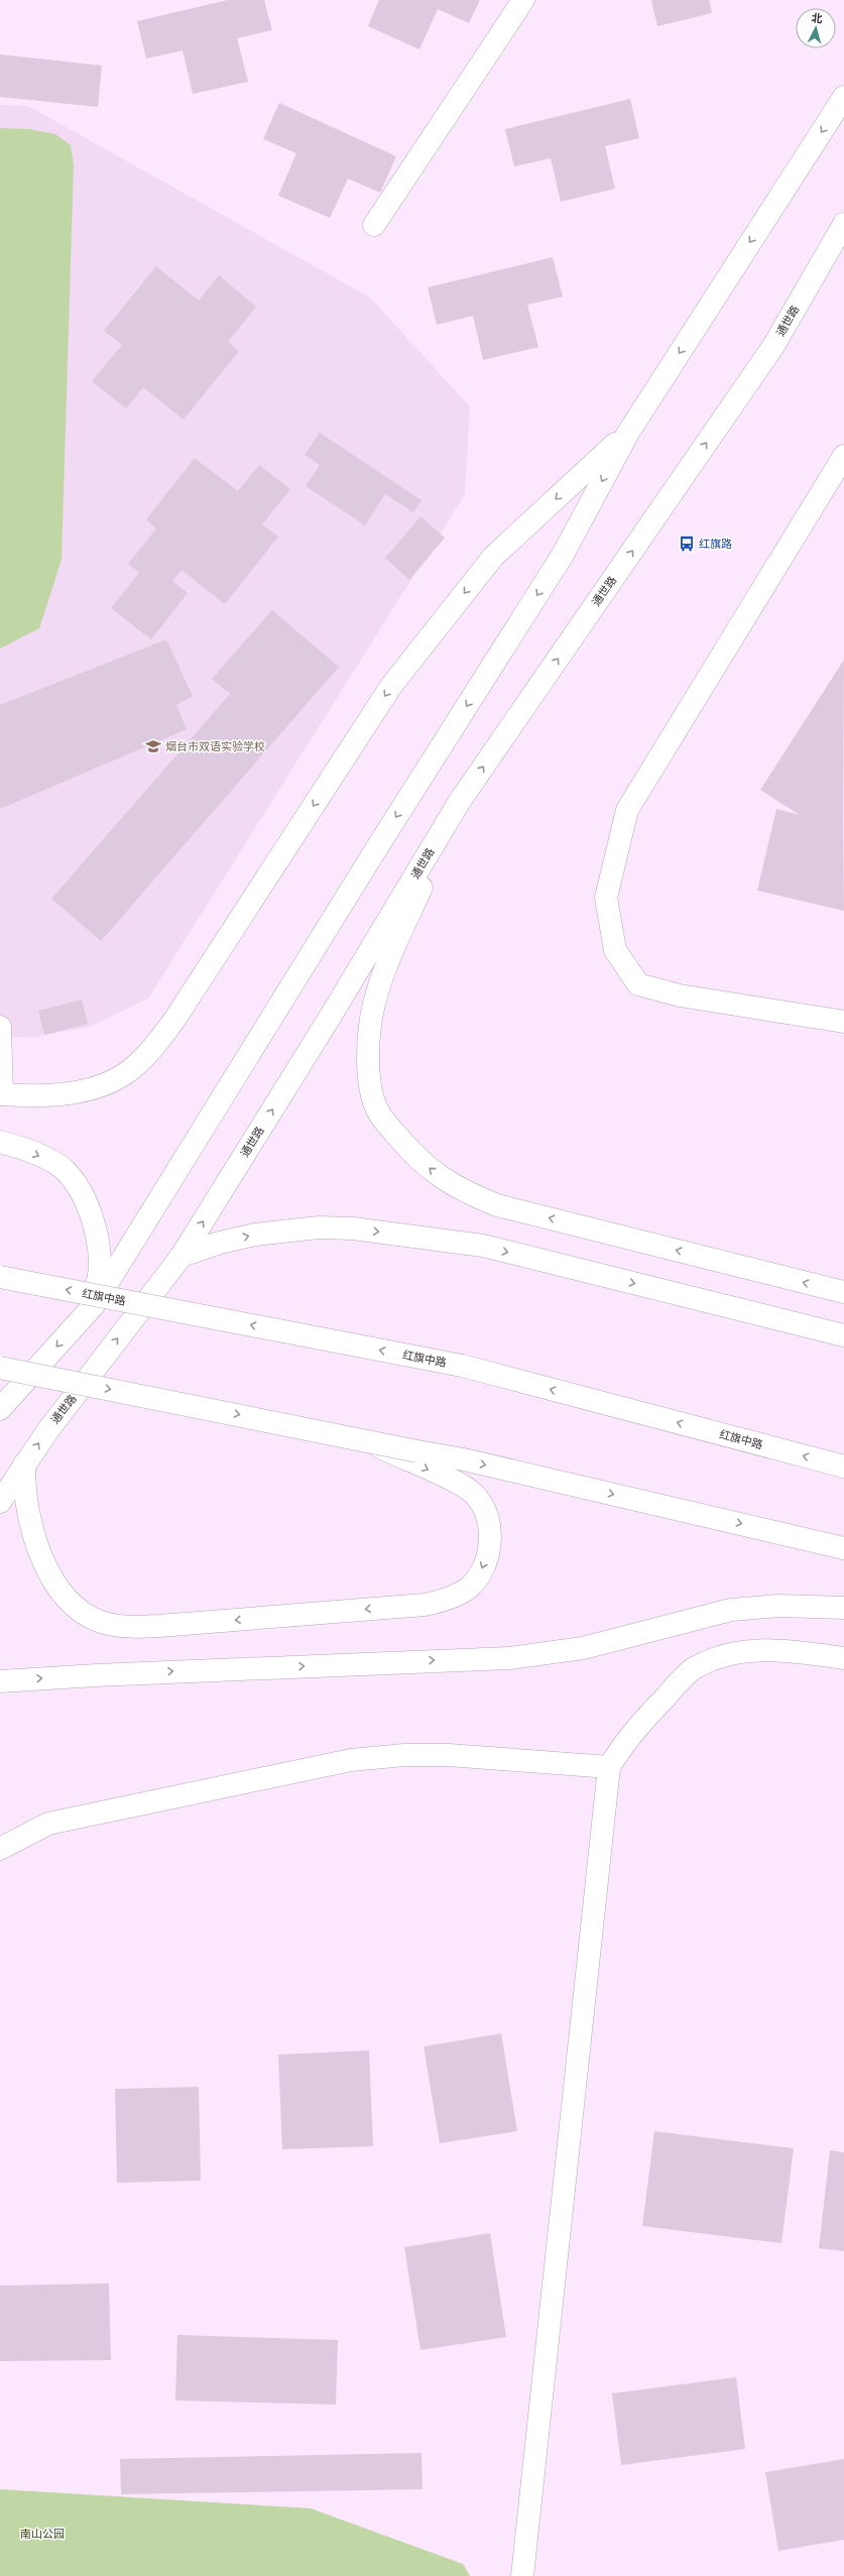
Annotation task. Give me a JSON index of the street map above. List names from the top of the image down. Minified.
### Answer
{"streets":{"main road":["通世路","红旗中路"]},"parks":["南山公园"],"places":{"bus stop":["红旗路"],"school or university":["烟台市双语实验学校"]},"north":"top"}
